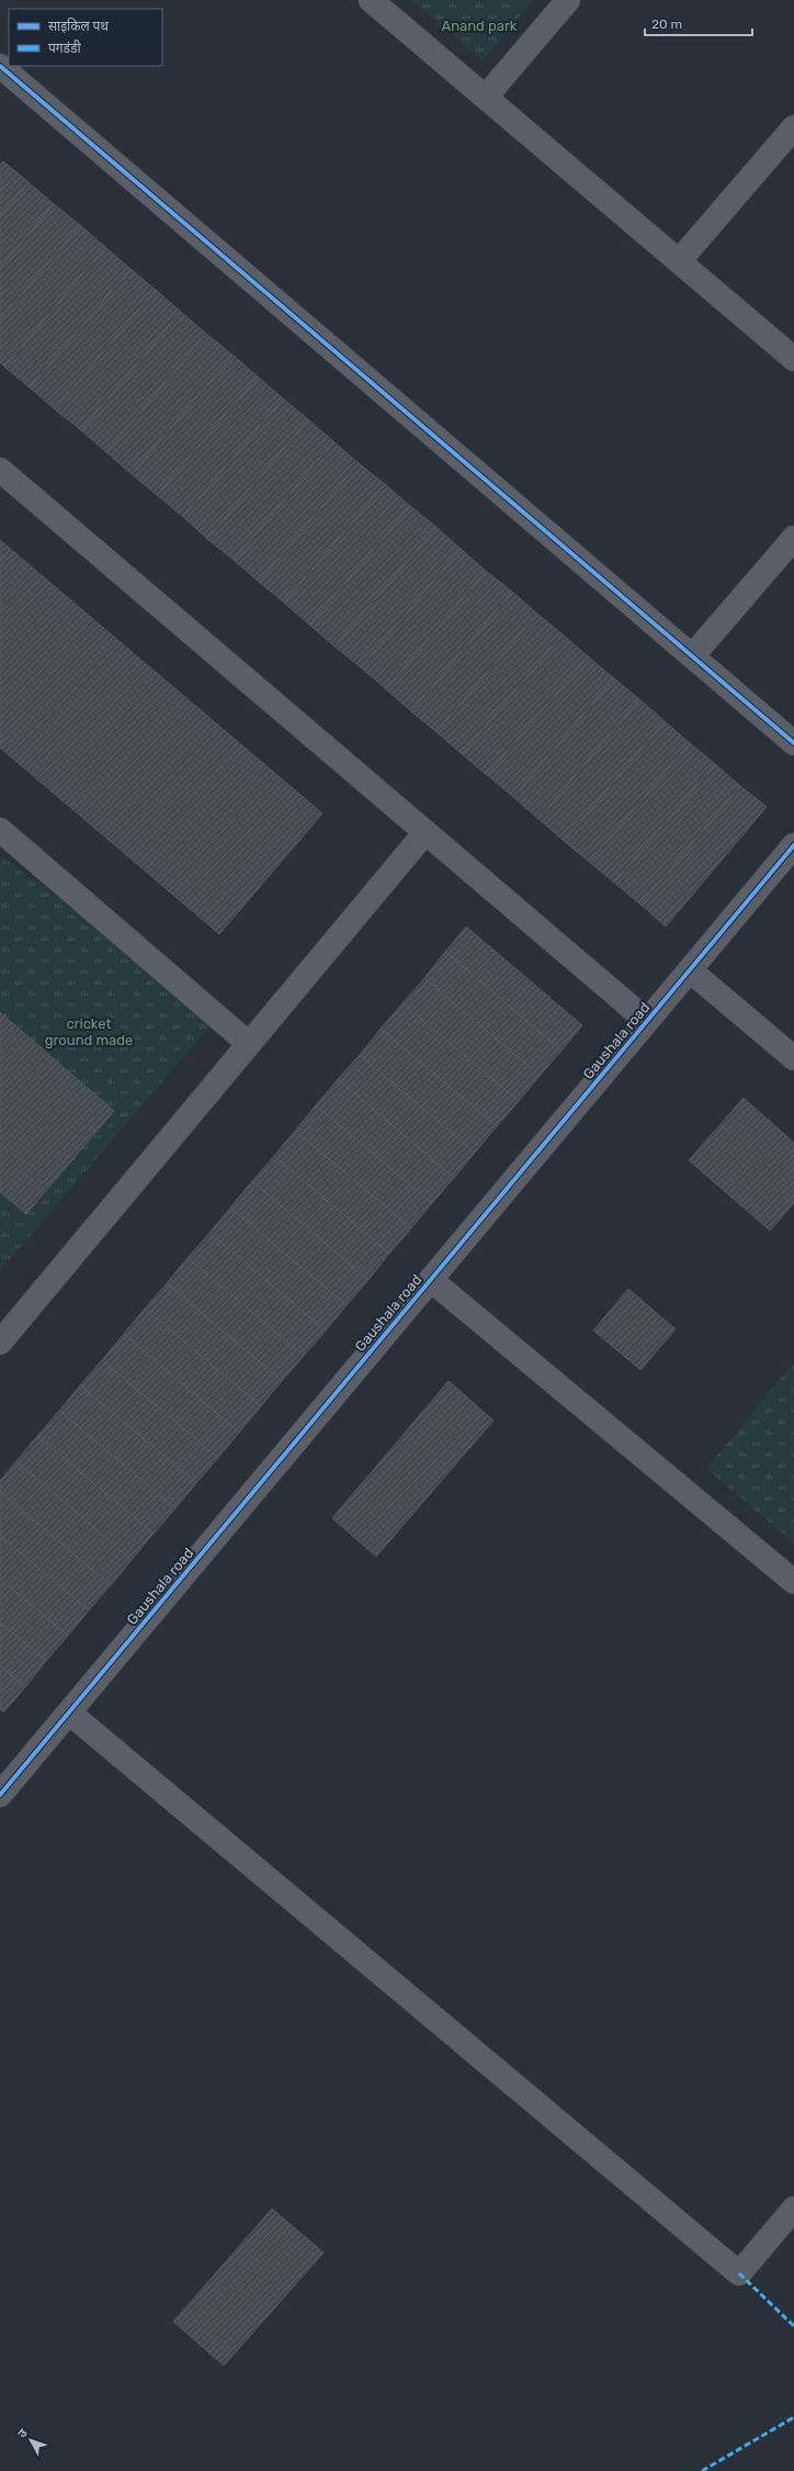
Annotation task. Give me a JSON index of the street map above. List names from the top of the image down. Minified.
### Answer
{"streets":{"street":["Gaushala road"]},"parks":["Anand park","cricket ground made"],"legend":["साइकिल पथ","पगडंडी"],"scale_bar":"20 m","north":"top left"}
